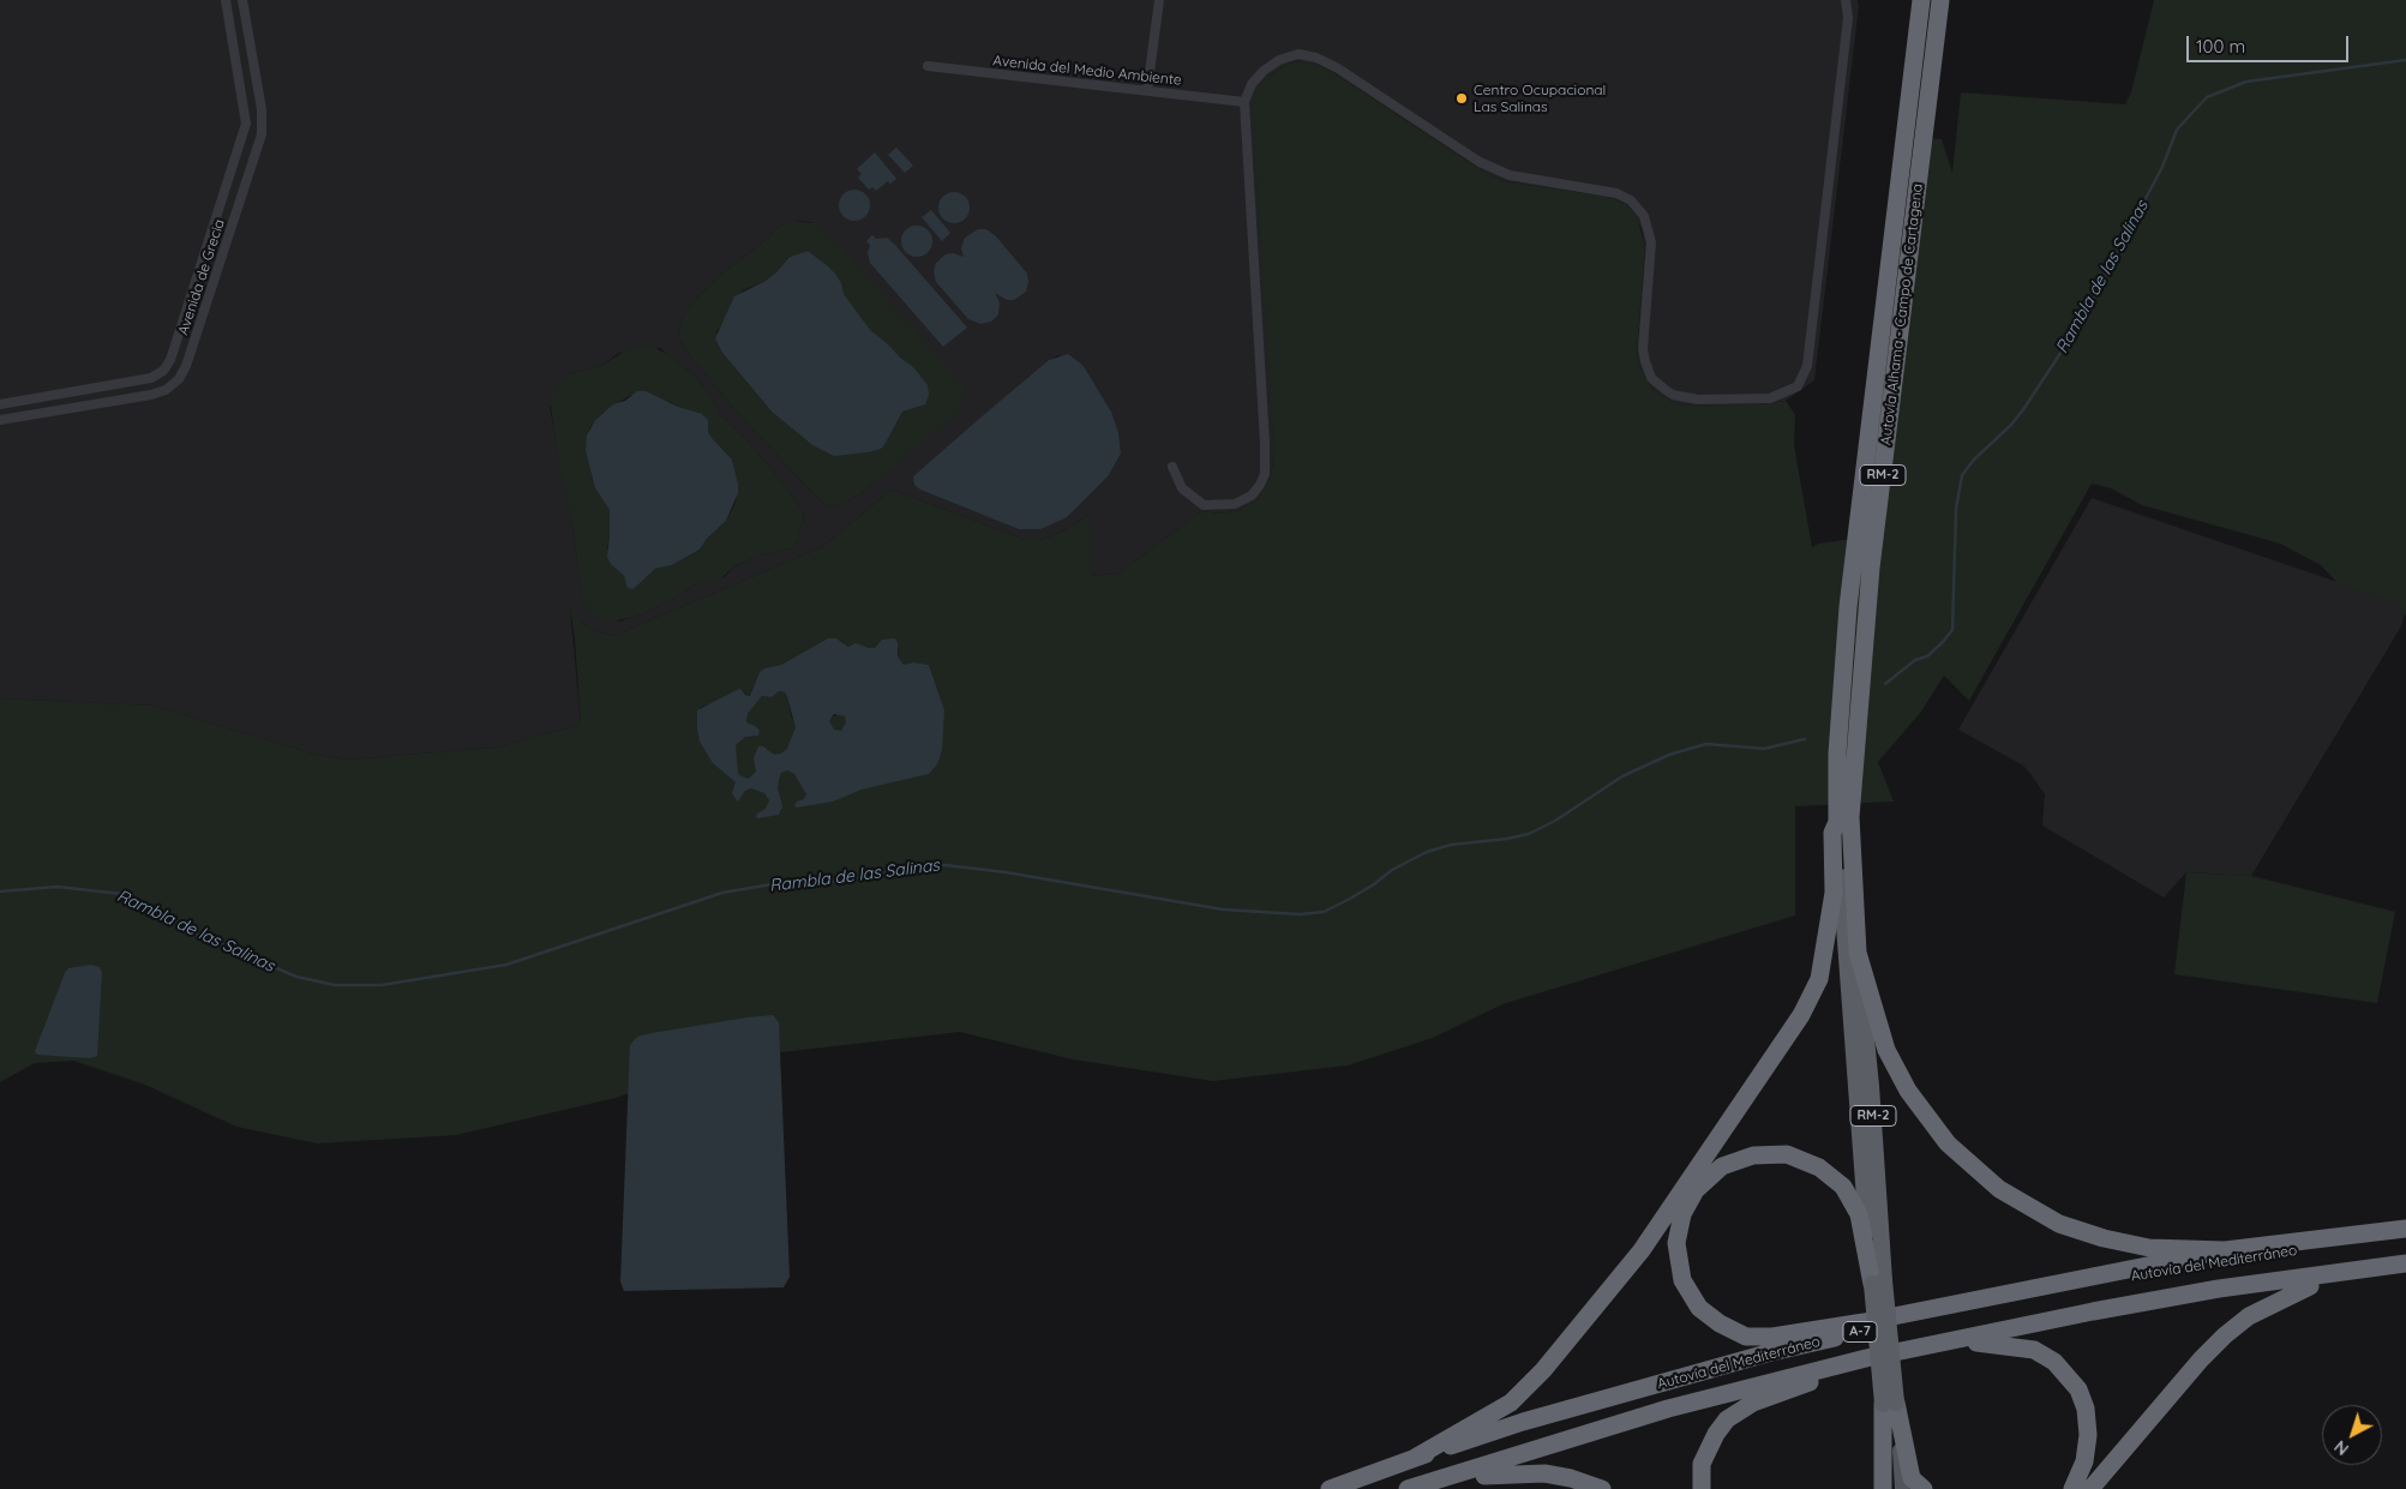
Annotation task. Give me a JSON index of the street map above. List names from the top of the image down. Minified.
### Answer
{"streets":{"highway":["Autovía Alhama - Campo de Cartagena","RM-2","Autovía del Mediterráneo","A-7"],"street":["Avenida del Medio Ambiente","Avenida de Grecia"]},"crossings":[["Autovía Alhama - Campo de Cartagena","RM-2"],["Autovía Alhama - Campo de Cartagena","Autovía del Mediterráneo"]],"water":["Rambla de las Salinas"],"places":["Centro Ocupacional Las Salinas"],"scale_bar":"100 m","north":"bottom left"}
